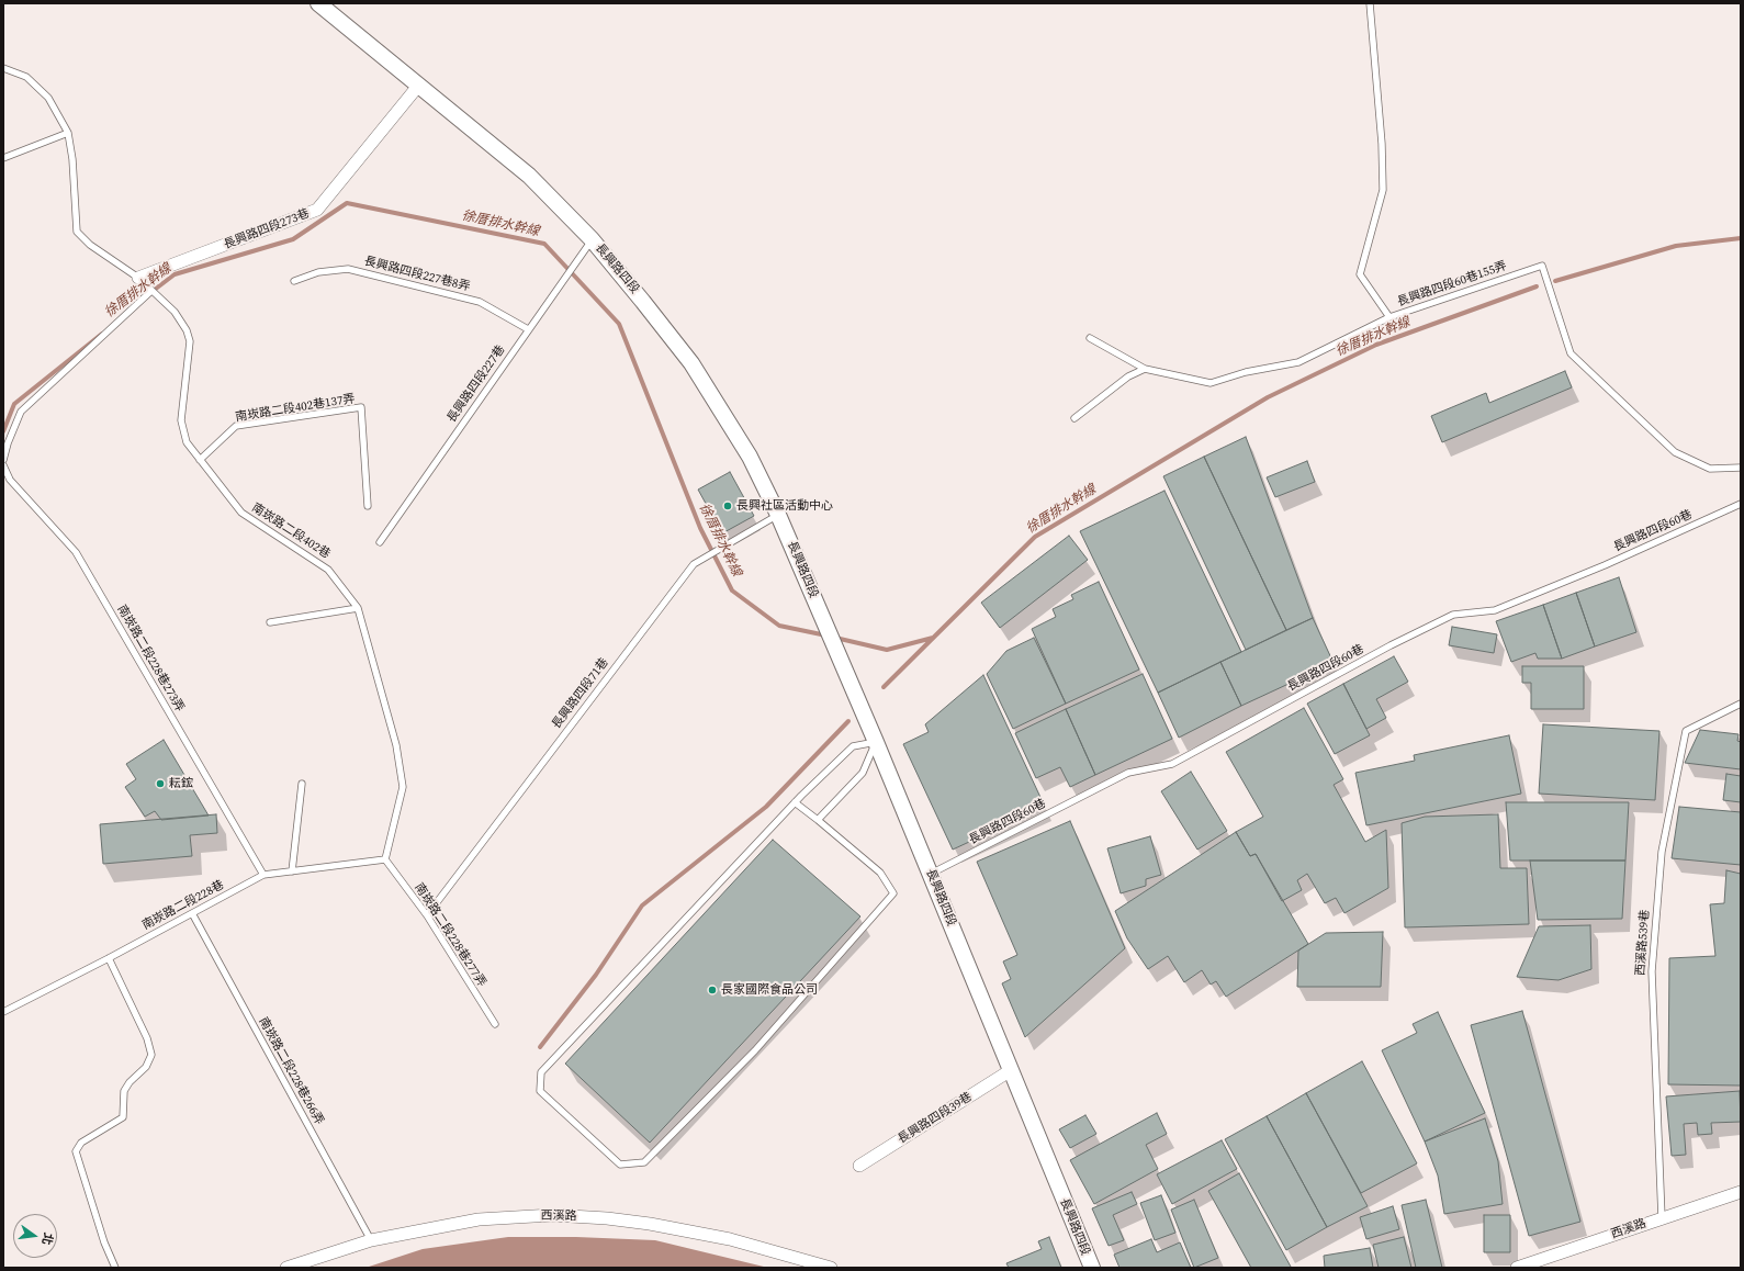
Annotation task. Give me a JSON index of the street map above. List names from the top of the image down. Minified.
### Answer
{"streets":{"street":["長興路四段273巷","長興路四段","長興路四段39巷","西溪路"],"lane":["長興路四段227巷8弄","長興路四段60巷155弄","長興路四段227巷","南崁路二段402巷137弄","南崁路二段402巷","長興路四段60巷","南崁路二段228巷273弄","長興路四段71巷","南崁路二段228巷","南崁路二段228巷277弄","西溪路539巷","南崁路二段228巷266弄"]},"crossings":[["長興路四段273巷","長興路四段"],["長興路四段273巷","南崁路二段402巷"],["長興路四段","長興路四段227巷"],["長興路四段","長興路四段60巷"],["長興路四段","長興路四段71巷"],["長興路四段","長興路四段39巷"],["長興路四段227巷8弄","長興路四段227巷"],["南崁路二段402巷137弄","南崁路二段402巷"],["南崁路二段402巷","南崁路二段228巷"],["南崁路二段402巷","南崁路二段228巷277弄"],["南崁路二段228巷273弄","南崁路二段228巷"],["長興路四段71巷","南崁路二段228巷277弄"],["南崁路二段228巷","南崁路二段228巷277弄"],["南崁路二段228巷","南崁路二段228巷266弄"],["西溪路539巷","西溪路"],["南崁路二段228巷266弄","西溪路"]],"water":["徐厝排水幹線"],"places":["長興社區活動中心","耘鋐","長家國際食品公司"],"north":"right"}
